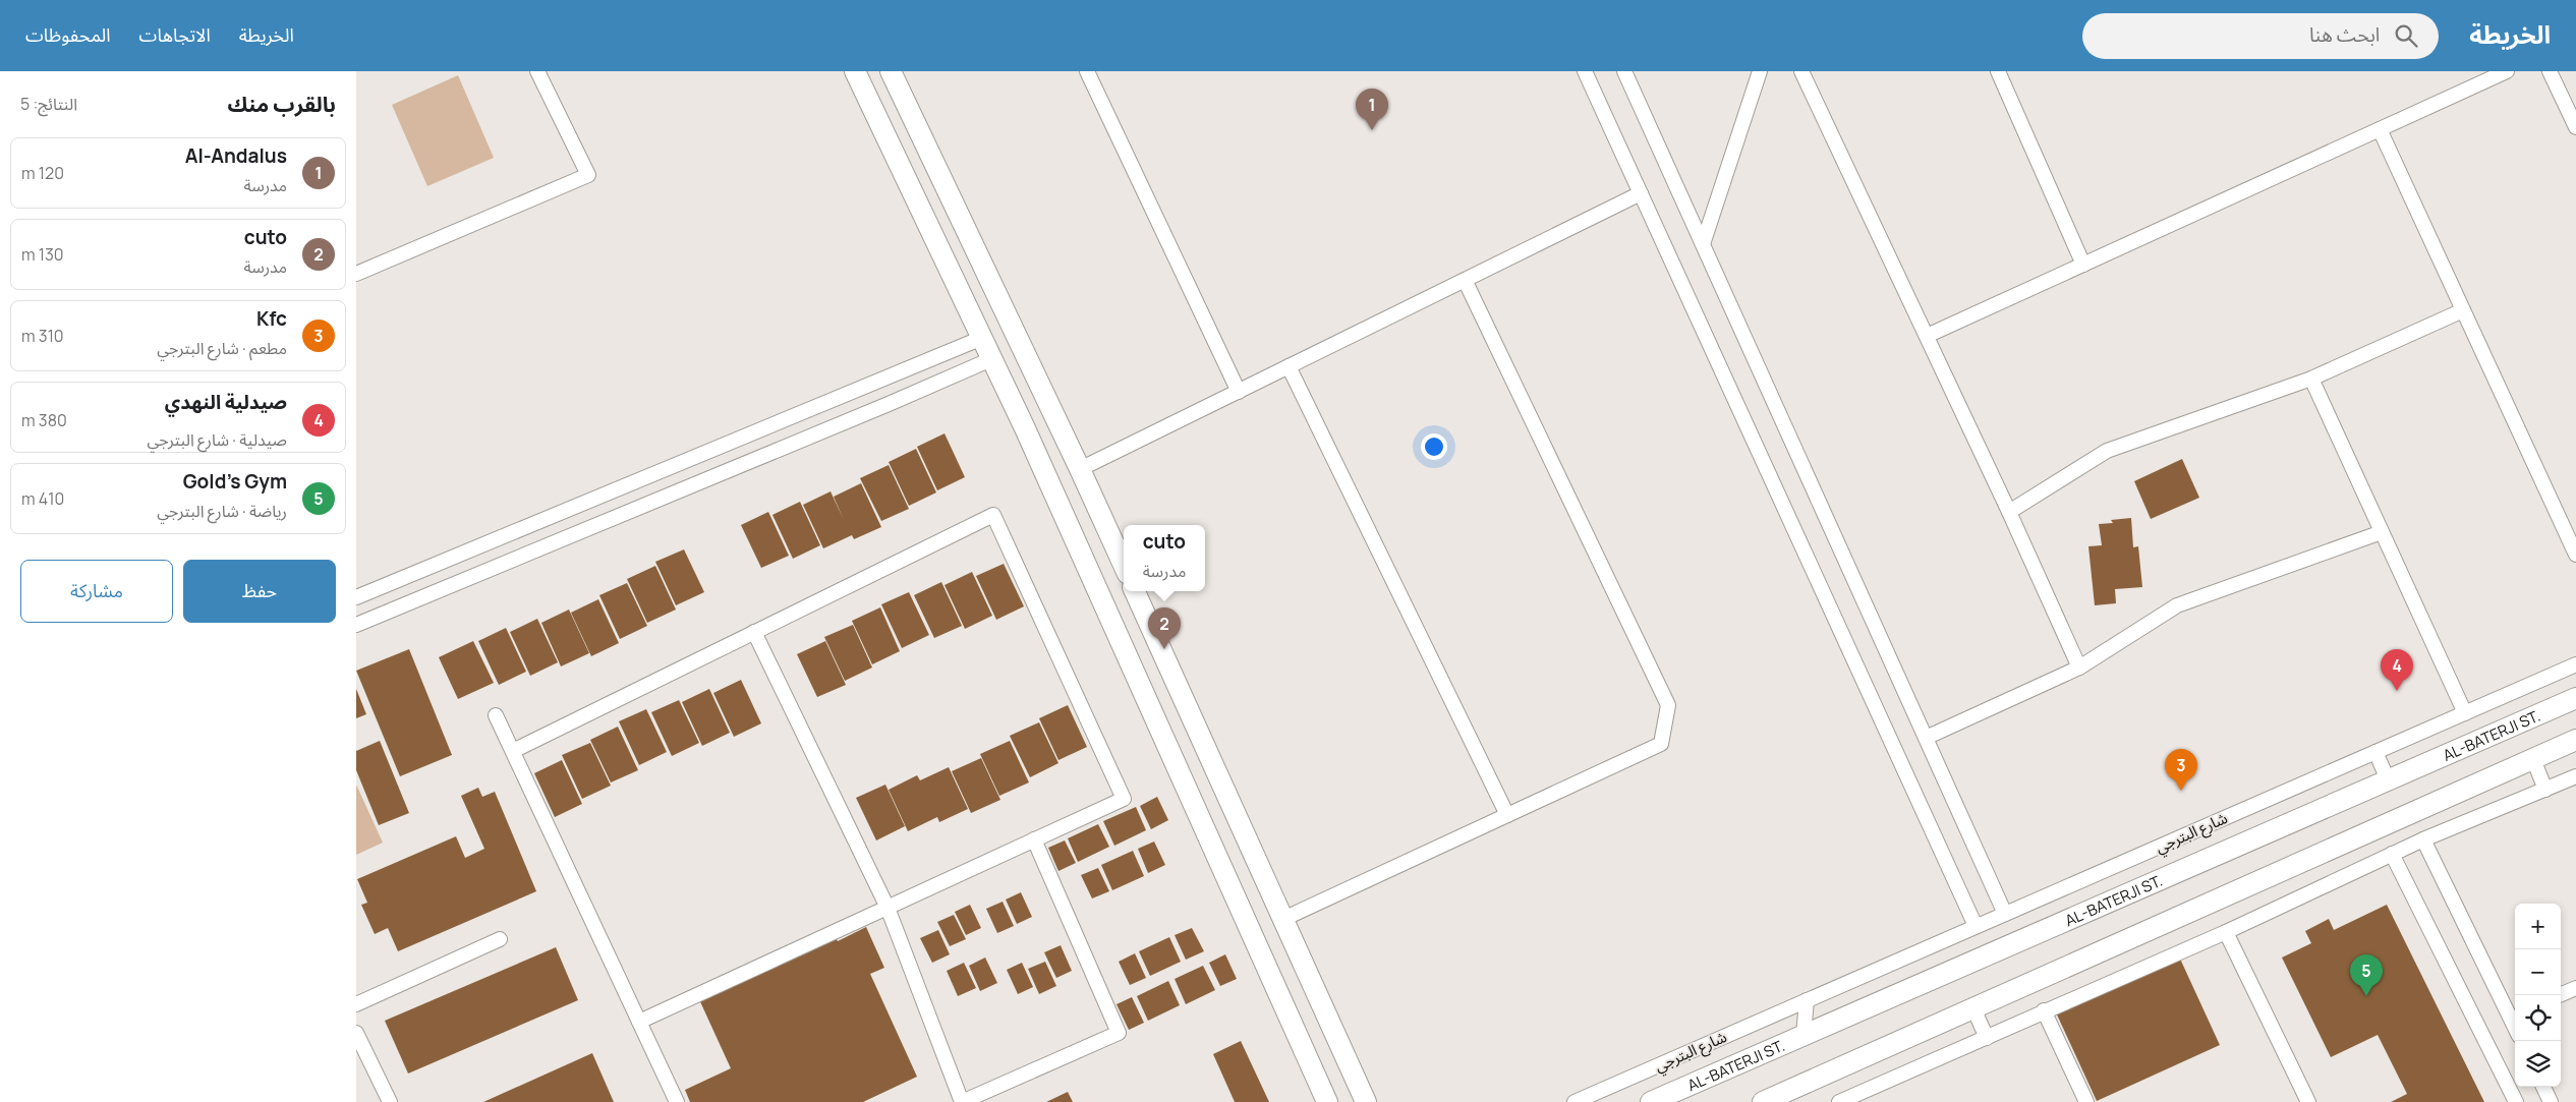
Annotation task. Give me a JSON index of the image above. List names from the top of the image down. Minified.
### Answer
{"streets":{"street":["AL-BATERJI ST.","شارع البترجي"]},"page":{"header":"الخريطة","search":"ابحث هنا","nav":["الخريطة","الاتجاهات","المحفوظات"],"heading":["بالقرب منك","النتائج: 5"],"pins":["1","2","4","3","5"],"list":[{"mark":"1","name":"Al-Andalus","note":"مدرسة","value":"120 m"},{"mark":"2","name":"cuto","note":"مدرسة","value":"130 m"},{"mark":"3","name":"Kfc","note":"مطعم · شارع البترجي","value":"310 m"},{"mark":"4","name":"صيدلية النهدي","note":"صيدلية · شارع البترجي","value":"380 m"},{"mark":"5","name":"Gold's Gym","note":"رياضة · شارع البترجي","value":"410 m"}],"popup":["cuto","مدرسة"],"buttons":["حفظ","مشاركة"],"map_buttons":["+","−"]}}
